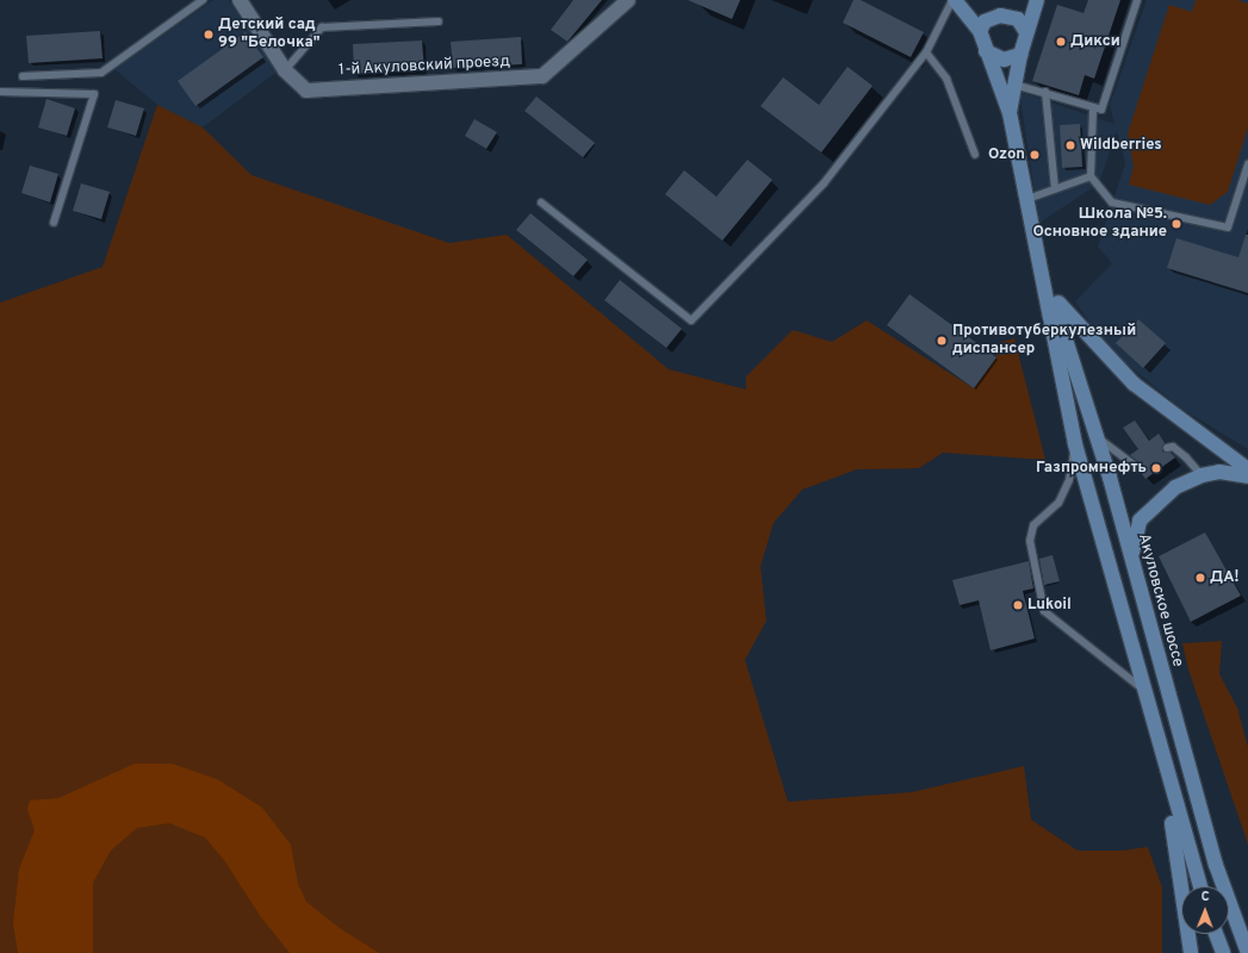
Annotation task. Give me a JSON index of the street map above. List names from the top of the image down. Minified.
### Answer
{"streets":{"street":["1-й Акуловский проезд","Акуловское шоссе"]},"places":["Детский сад 99 \"Белочка\"","Дикси","Wildberries","Ozon","Школа №5. Основное здание","Противотуберкулезный диспансер","Газпромнефть","ДА!","Lukoil"],"north":"top"}
